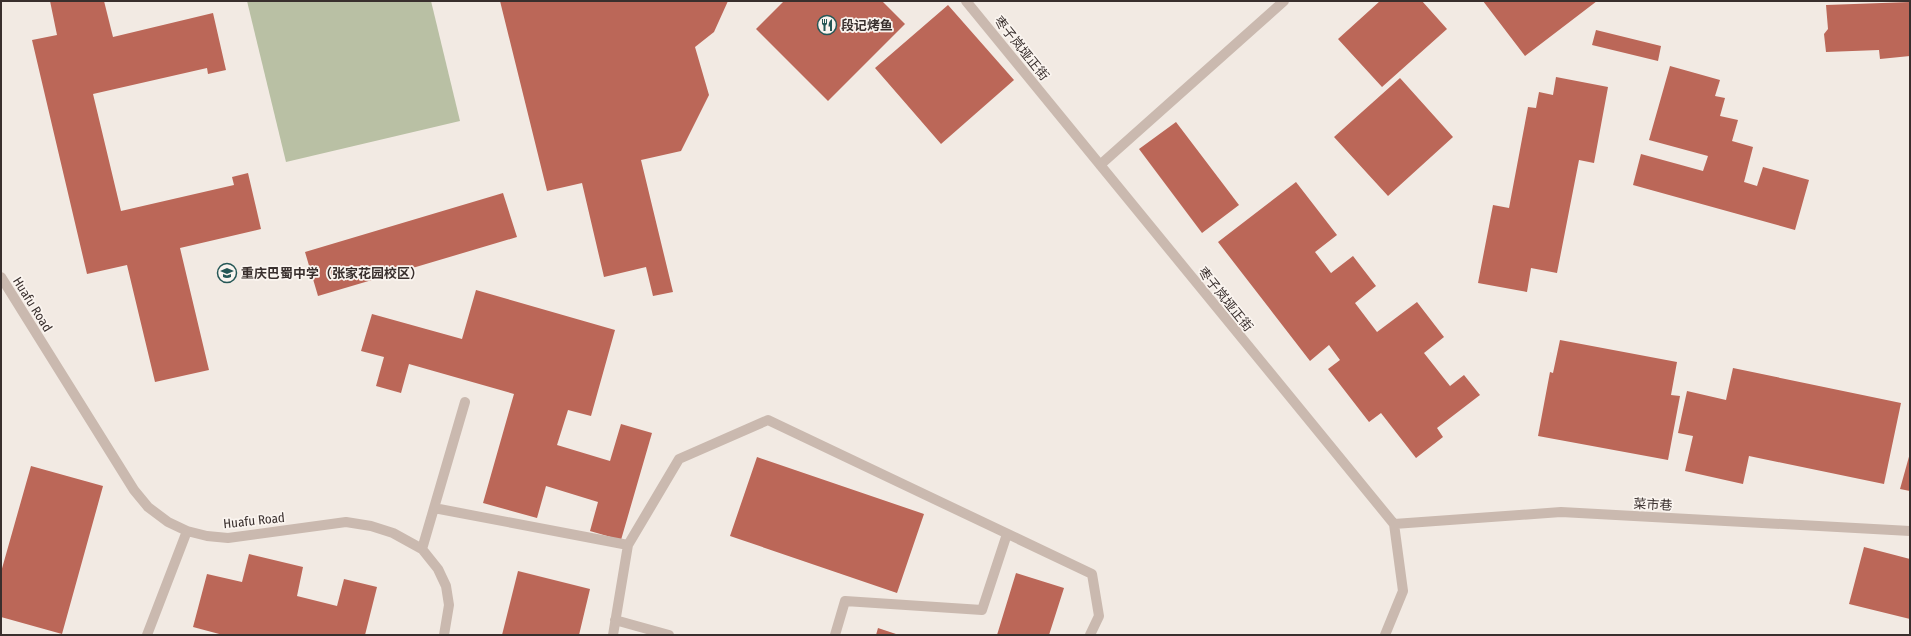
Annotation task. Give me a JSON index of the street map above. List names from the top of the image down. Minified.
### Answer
{"streets":{"street":["枣子岚垭正街","Huafu Road","菜市巷"]},"crossings":[["枣子岚垭正街","菜市巷"]],"places":{"restaurant":["段记烤鱼"],"school or university":["重庆巴蜀中学（张家花园校区）"]}}
